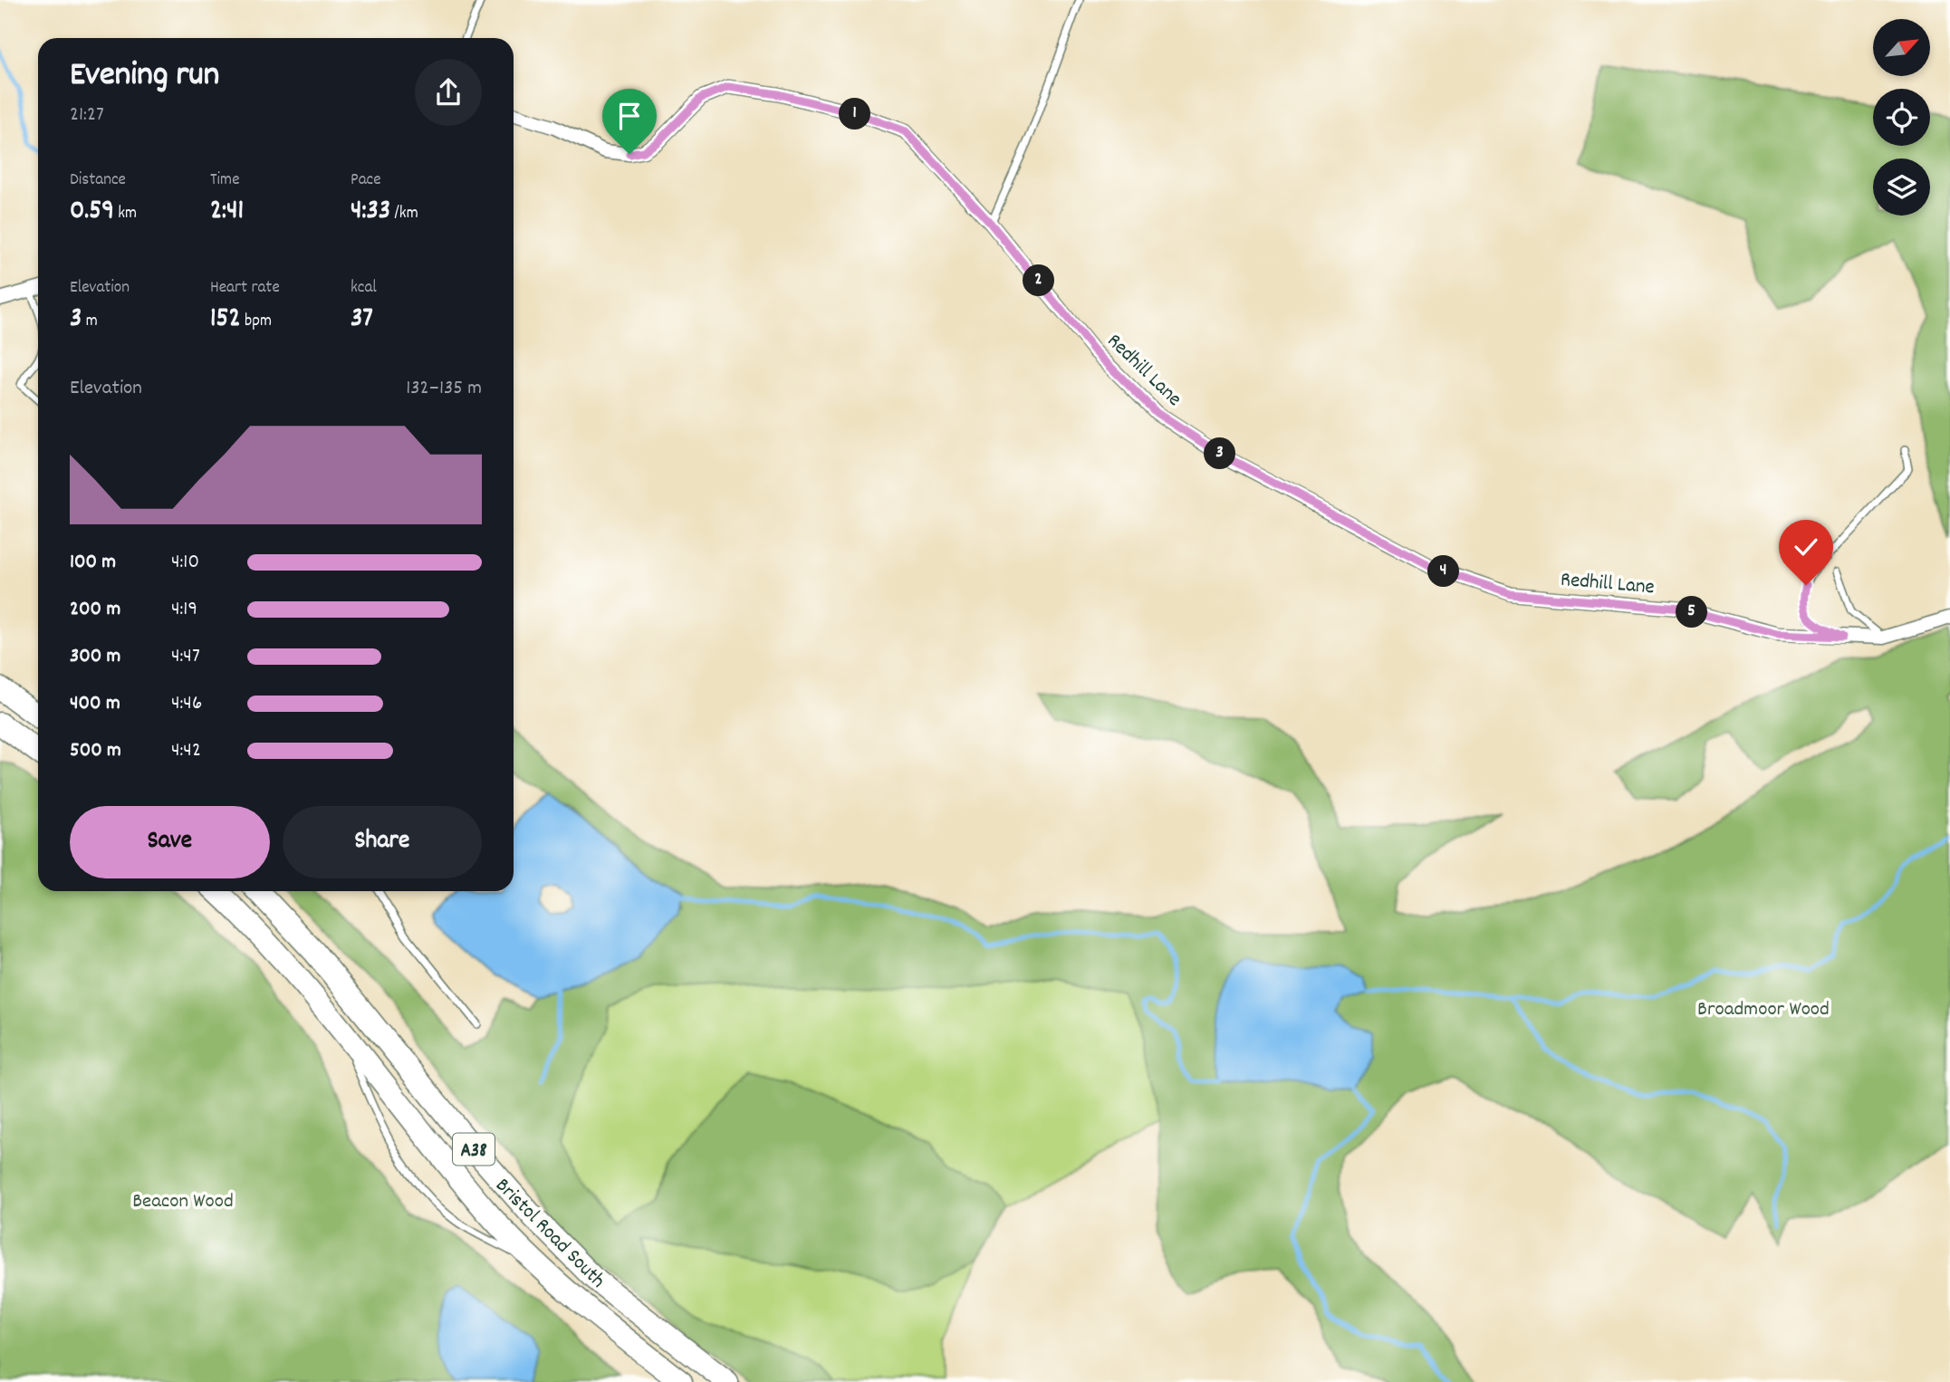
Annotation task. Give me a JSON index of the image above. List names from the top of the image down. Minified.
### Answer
{"streets":{"highway":["A38","Bristol Road South"],"street":["Redhill Lane"]},"parks":["Broadmoor Wood","Beacon Wood"],"north":"top right","page":{"heading":["Evening run","21:27"],"pins":["1","2","3","4","5"],"stats":[["Distance","0.59 km"],["Time","2:41"],["Pace","4:33 /km"],["Elevation","3 m"],["Heart rate","152 bpm"],["kcal","37"]],"chart":["Elevation","132–135 m"],"list":[{"name":"100 m","note":"4:10"},{"name":"200 m","note":"4:19"},{"name":"300 m","note":"4:47"},{"name":"400 m","note":"4:46"},{"name":"500 m","note":"4:42"}],"buttons":["Save","Share"]}}
